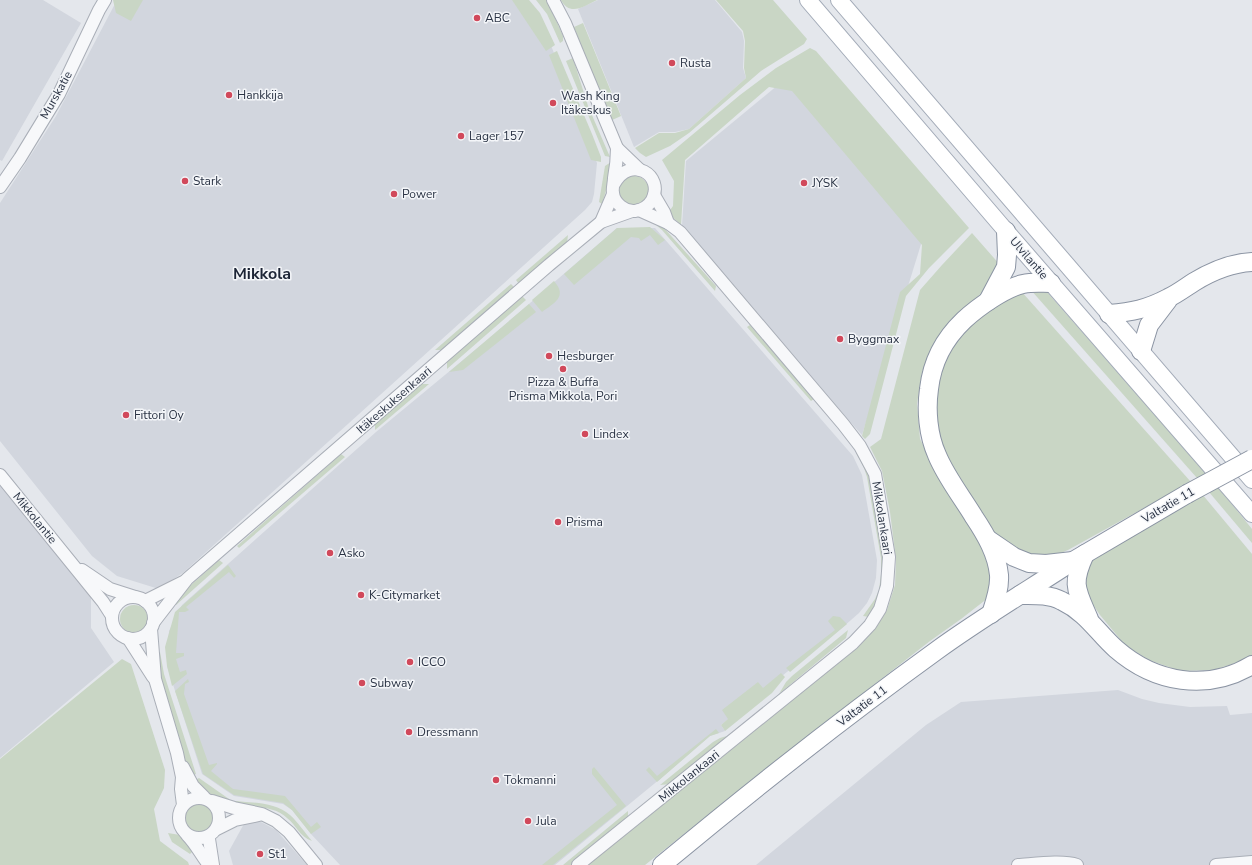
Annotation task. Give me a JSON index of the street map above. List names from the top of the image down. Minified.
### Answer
{"streets":{"highway":["Valtatie 11"],"main road":["Ulvilantie"],"street":["Murskatie","Itäkeskuksenkaari","Mikkolantie","Mikkolankaari"]},"crossings":[["Itäkeskuksenkaari","Mikkolantie"],["Itäkeskuksenkaari","Mikkolankaari"]],"districts":["Mikkola"],"places":["ABC","Rusta","Hankkija","Wash King Itäkeskus","Lager 157","Stark","JYSK","Power","Byggmax","Hesburger","Pizza & Buffa Prisma Mikkola, Pori","Fittori Oy","Lindex","Prisma","Asko","K-Citymarket","ICCO","Subway","Dressmann","Tokmanni","Jula","St1"]}
